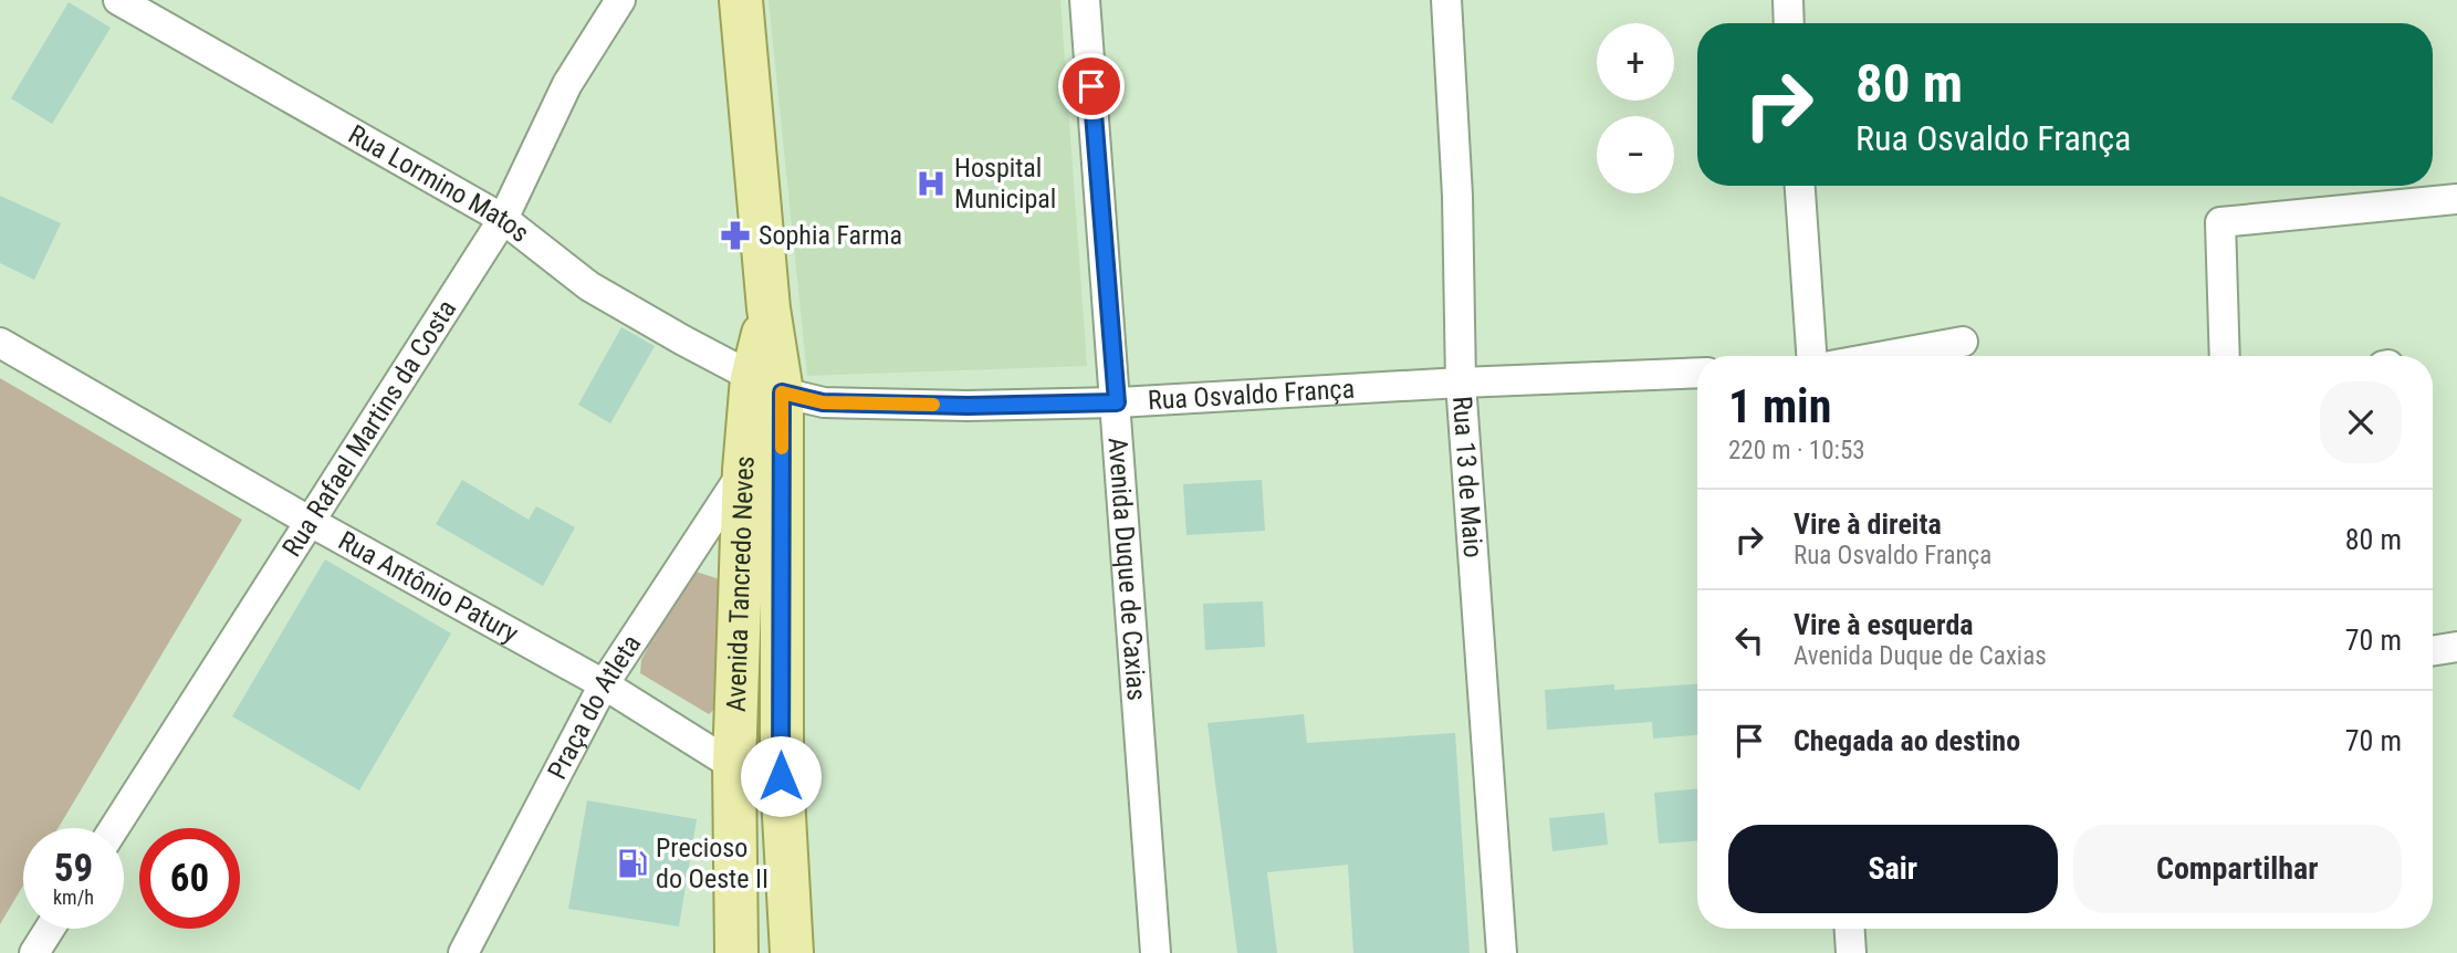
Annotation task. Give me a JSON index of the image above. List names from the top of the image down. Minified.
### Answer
{"streets":{"main road":["Avenida Tancredo Neves"],"street":["Rua Lormino Matos","Rua Osvaldo França","Rua Rafael Martins da Costa","Rua 13 de Maio","Avenida Duque de Caxias","Rua Antônio Patury","Praça do Atleta"]},"crossings":[["Rua Lormino Matos","Rua Osvaldo França"],["Rua Lormino Matos","Rua Rafael Martins da Costa"],["Rua Lormino Matos","Avenida Tancredo Neves"],["Rua Osvaldo França","Rua 13 de Maio"],["Rua Osvaldo França","Avenida Duque de Caxias"],["Rua Osvaldo França","Avenida Tancredo Neves"],["Rua Rafael Martins da Costa","Rua Antônio Patury"],["Avenida Tancredo Neves","Rua Antônio Patury"],["Avenida Tancredo Neves","Praça do Atleta"],["Rua Antônio Patury","Praça do Atleta"]],"places":{"hospital":["Hospital Municipal"],"pharmacy":["Sophia Farma"],"fuel station":["Precioso do Oeste II"]},"page":{"map_buttons":["+","−"],"turn":["80 m","Rua Osvaldo França"],"heading":["1 min","220 m · 10:53"],"list":[{"name":"Vire à direita","note":"Rua Osvaldo França","value":"80 m"},{"name":"Vire à esquerda","note":"Avenida Duque de Caxias","value":"70 m"},{"name":"Chegada ao destino","value":"70 m"}],"buttons":["Sair","Compartilhar"],"speed":"59 km/h","limit":"60"}}
